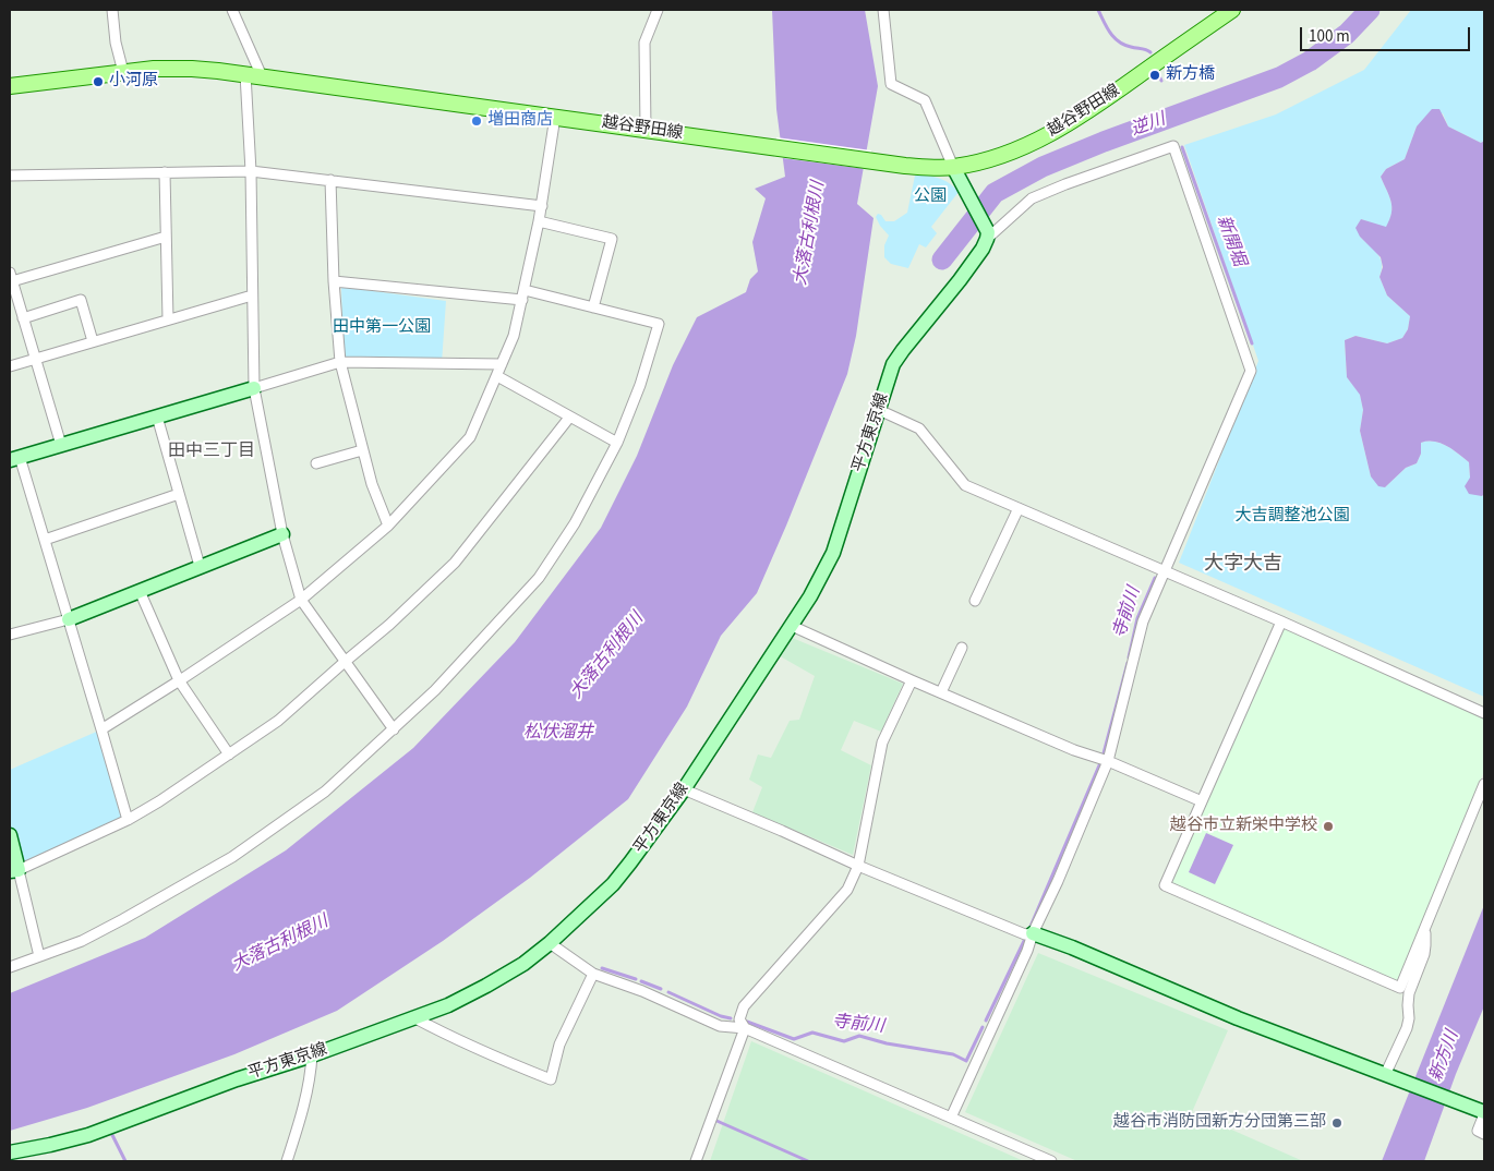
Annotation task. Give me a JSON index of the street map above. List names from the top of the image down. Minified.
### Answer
{"streets":{"main road":["越谷野田線","平方東京線"]},"districts":["田中三丁目","大字大吉"],"water":["逆川","大落古利根川","新開堀","寺前川","松伏溜井","新方川"],"parks":["公園","田中第一公園","大吉調整池公園"],"places":["新方橋","小河原","増田商店","越谷市立新栄中学校","越谷市消防団新方分団第三部"],"scale_bar":"100 m"}
